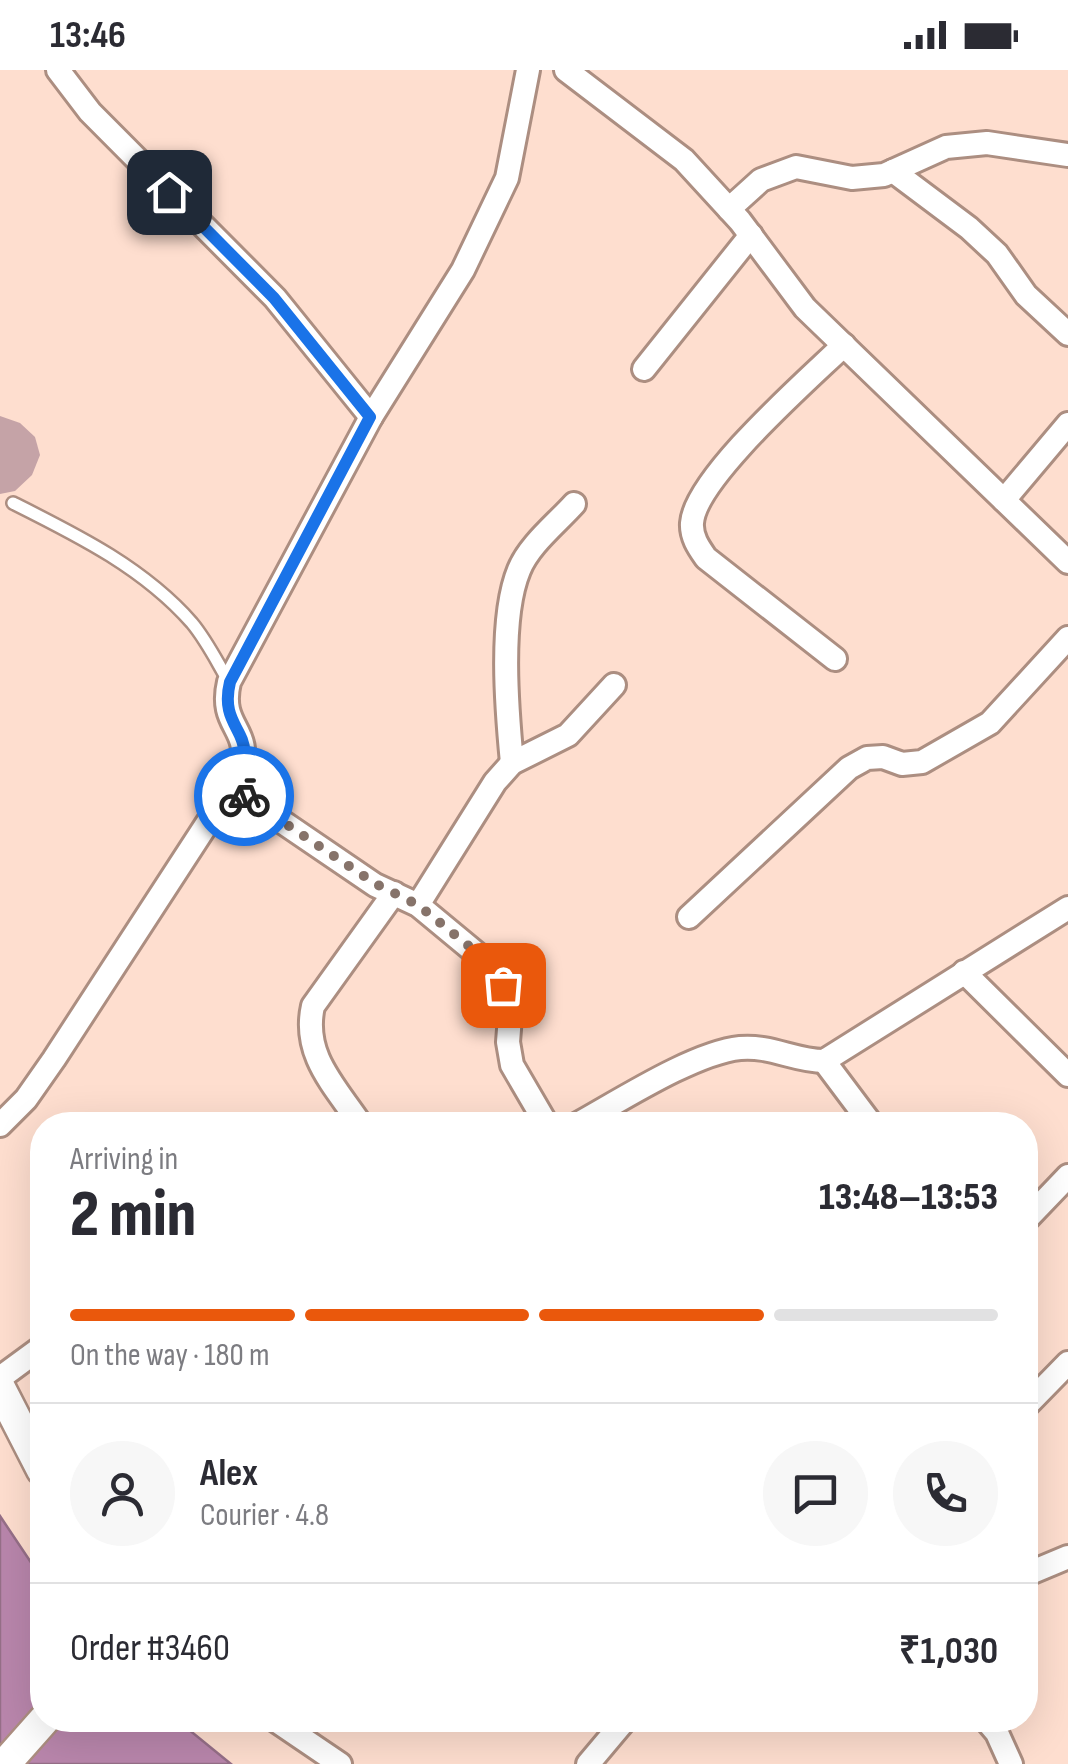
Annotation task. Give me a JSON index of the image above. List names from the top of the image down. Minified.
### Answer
{"page":{"status":"13:46","heading":["2 min","Arriving in","13:48–13:53"],"panel":["Alex","Courier · 4.8","Order #3460","₹1,030"],"bar":"On the way · 180 m"}}
